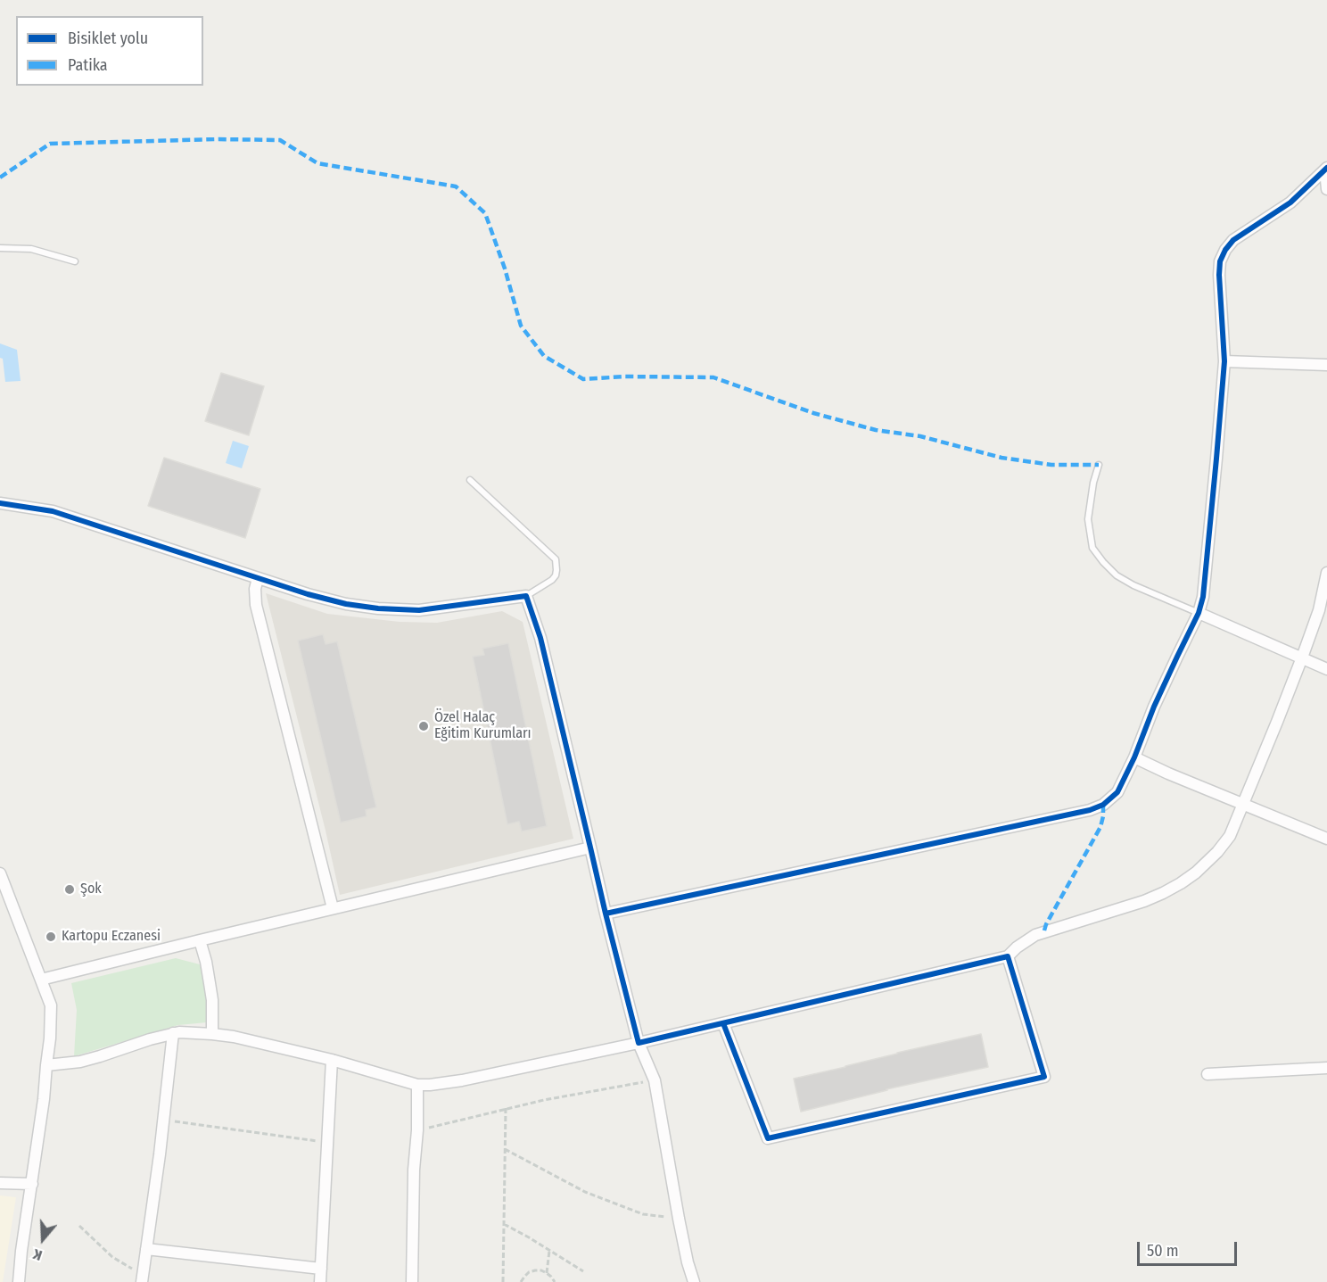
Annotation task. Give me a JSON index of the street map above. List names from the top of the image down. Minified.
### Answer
{"places":["Özel Halaç Eğitim Kurumları","Şok","Kartopu Eczanesi"],"legend":["Bisiklet yolu","Patika"],"scale_bar":"50 m","north":"bottom"}
